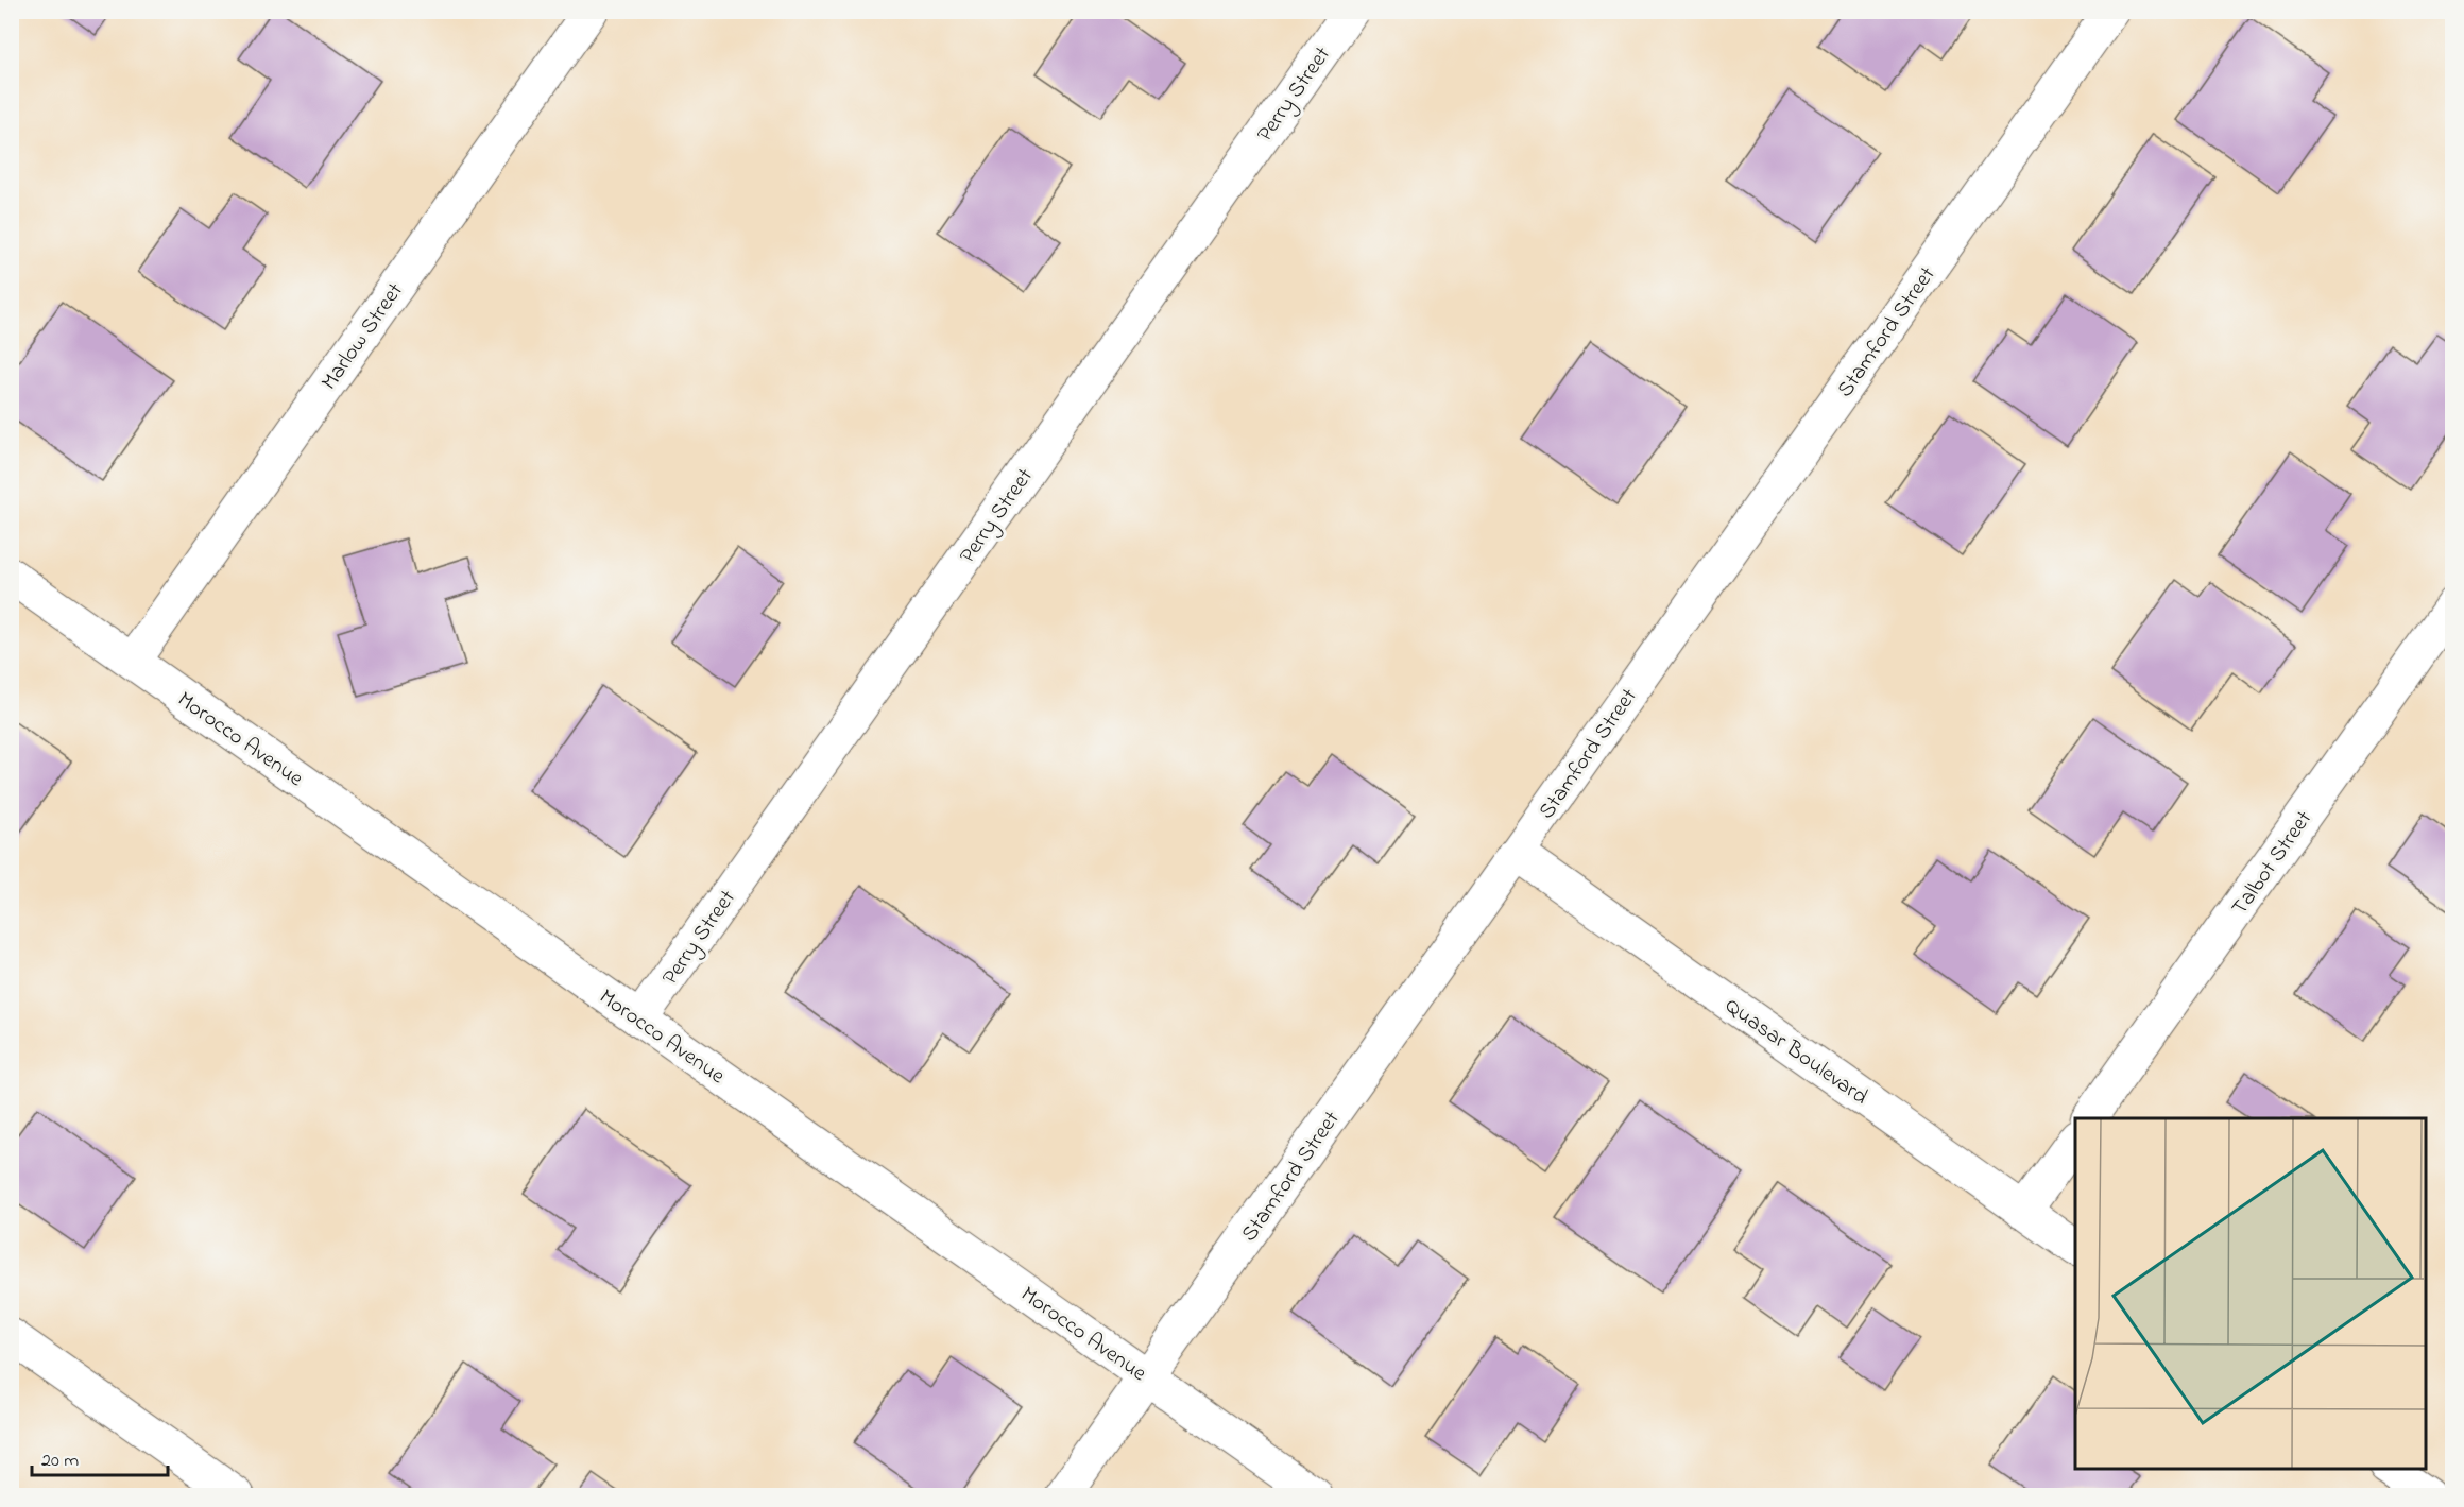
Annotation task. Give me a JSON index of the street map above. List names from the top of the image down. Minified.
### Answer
{"streets":{"street":["Perry Street","Stamford Street","Marlow Street","Morocco Avenue","Talbot Street","Quasar Boulevard"]},"crossings":[["Perry Street","Morocco Avenue"],["Stamford Street","Morocco Avenue"],["Stamford Street","Quasar Boulevard"],["Marlow Street","Morocco Avenue"]],"scale_bar":"20 m"}
